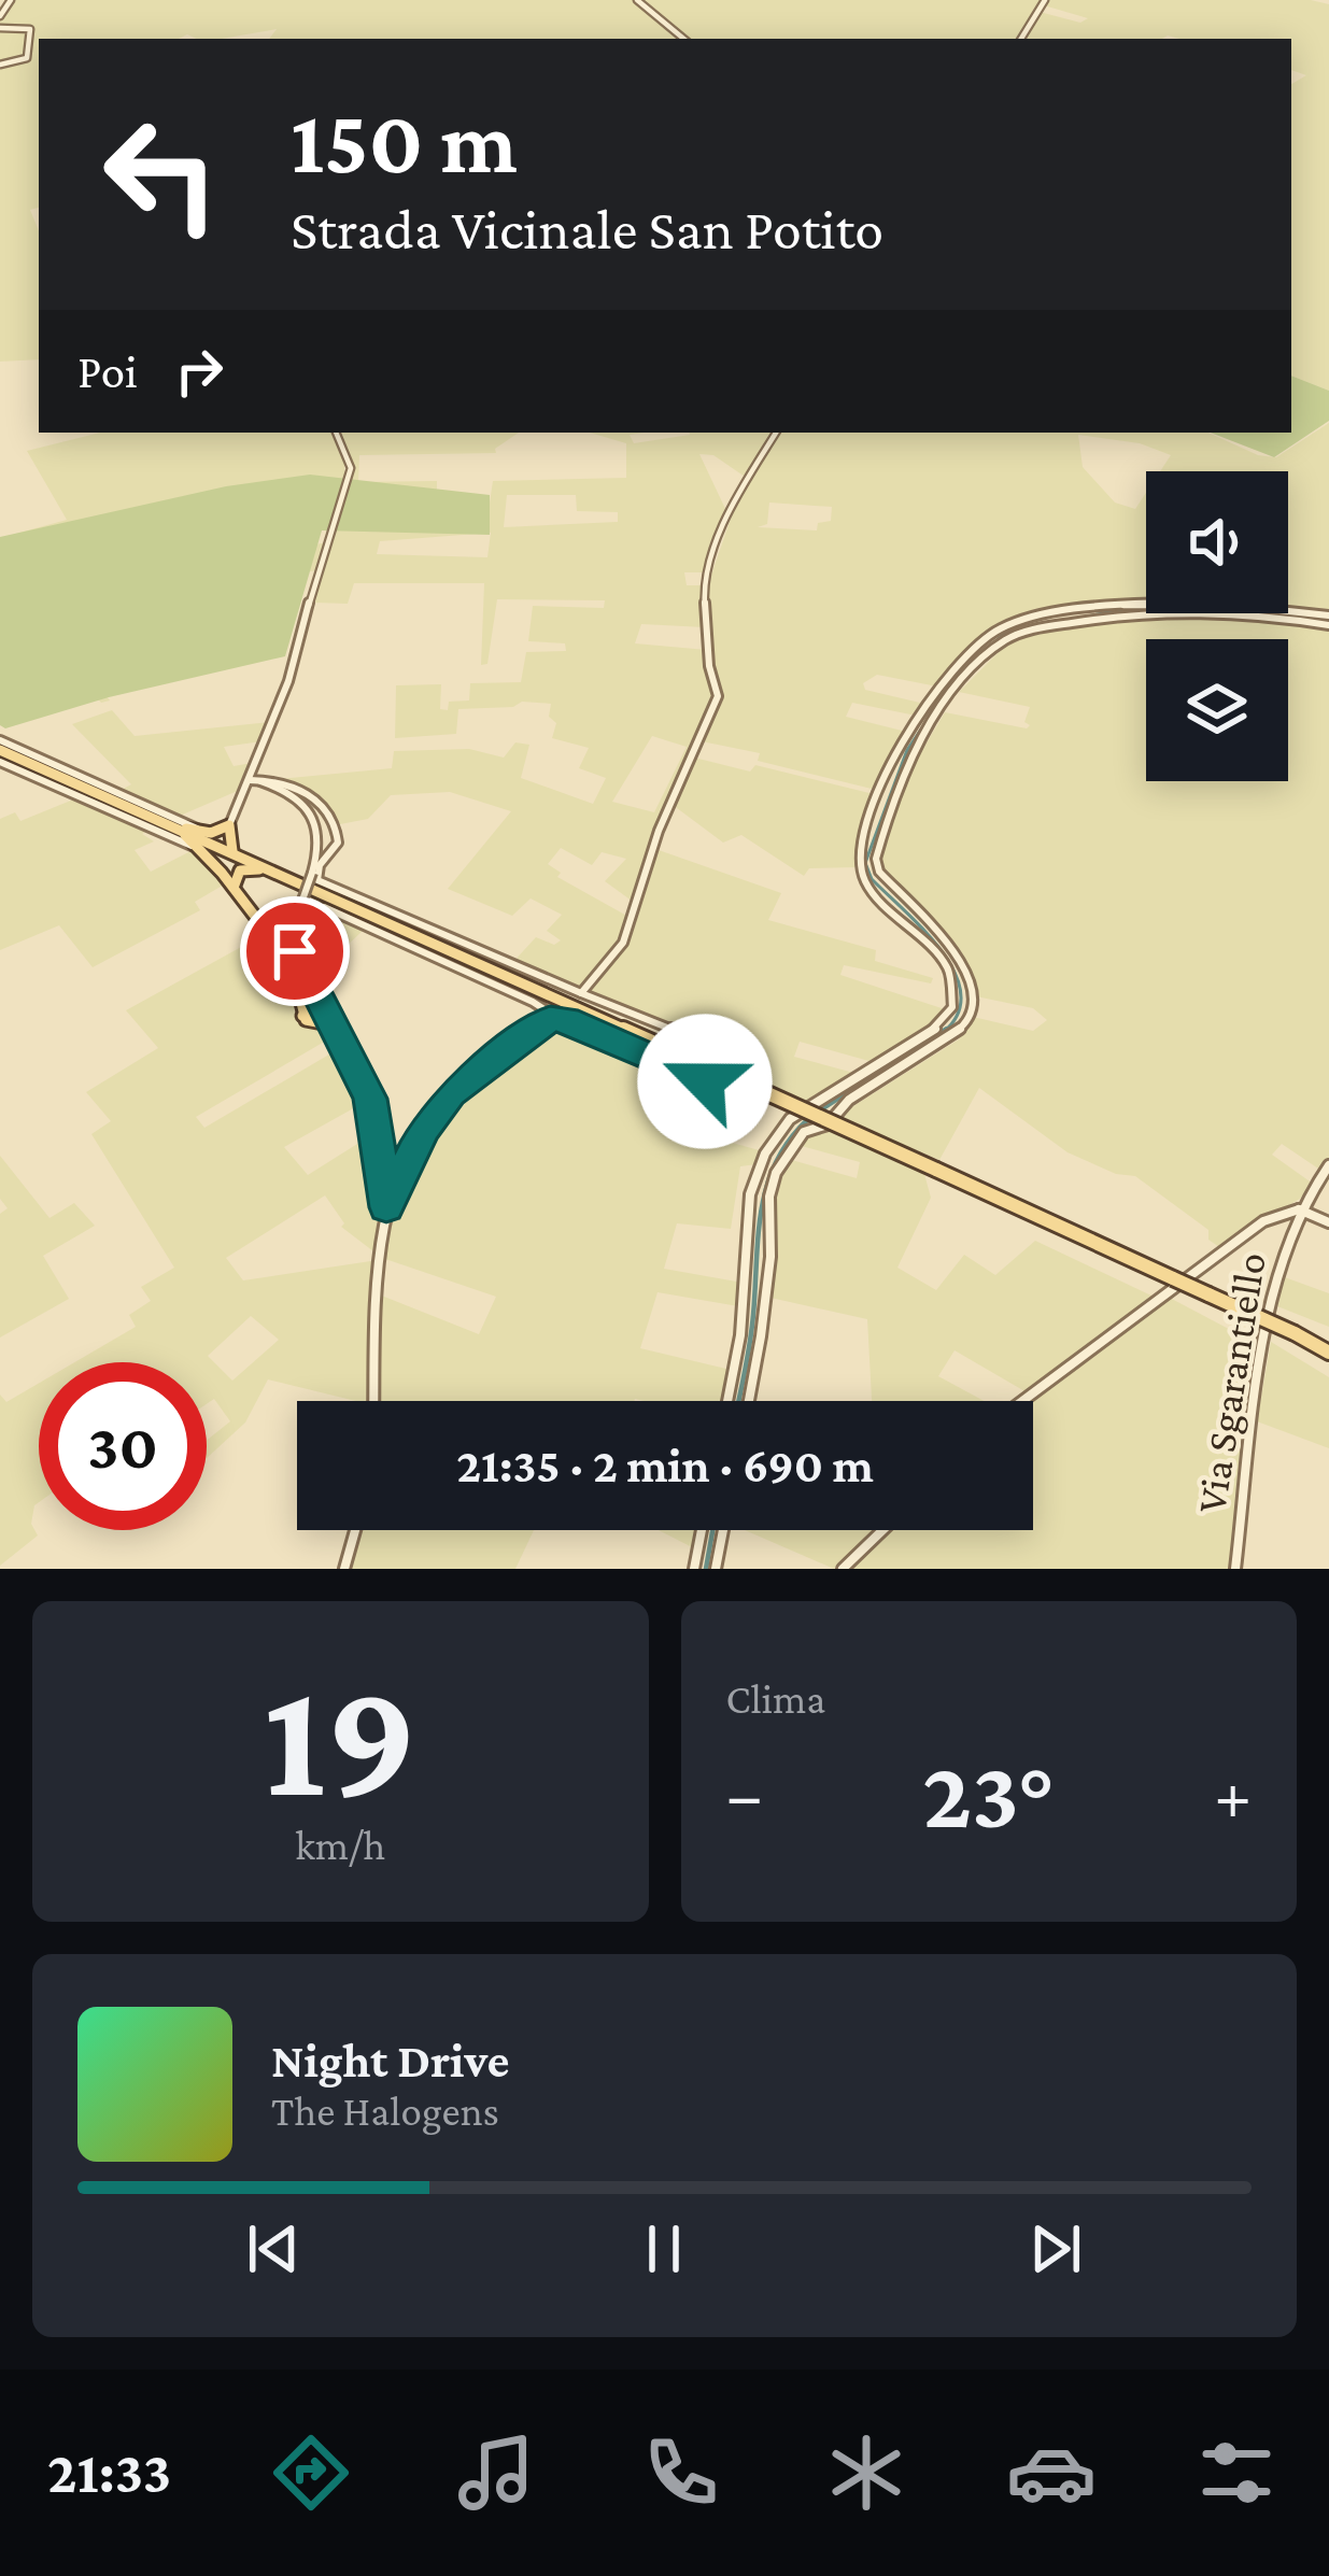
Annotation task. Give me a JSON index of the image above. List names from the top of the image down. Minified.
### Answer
{"streets":{"street":["Via Sgarantiello"]},"page":{"turn":["150 m","Strada Vicinale San Potito"],"then":"Poi","limit":"30","trip":"21:35 · 2 min · 690 m","tile":[["19","km/h"],"Clima"],"heat":["−","23°","+"],"song":["Night Drive","The Halogens"],"tabs":"21:33"}}
